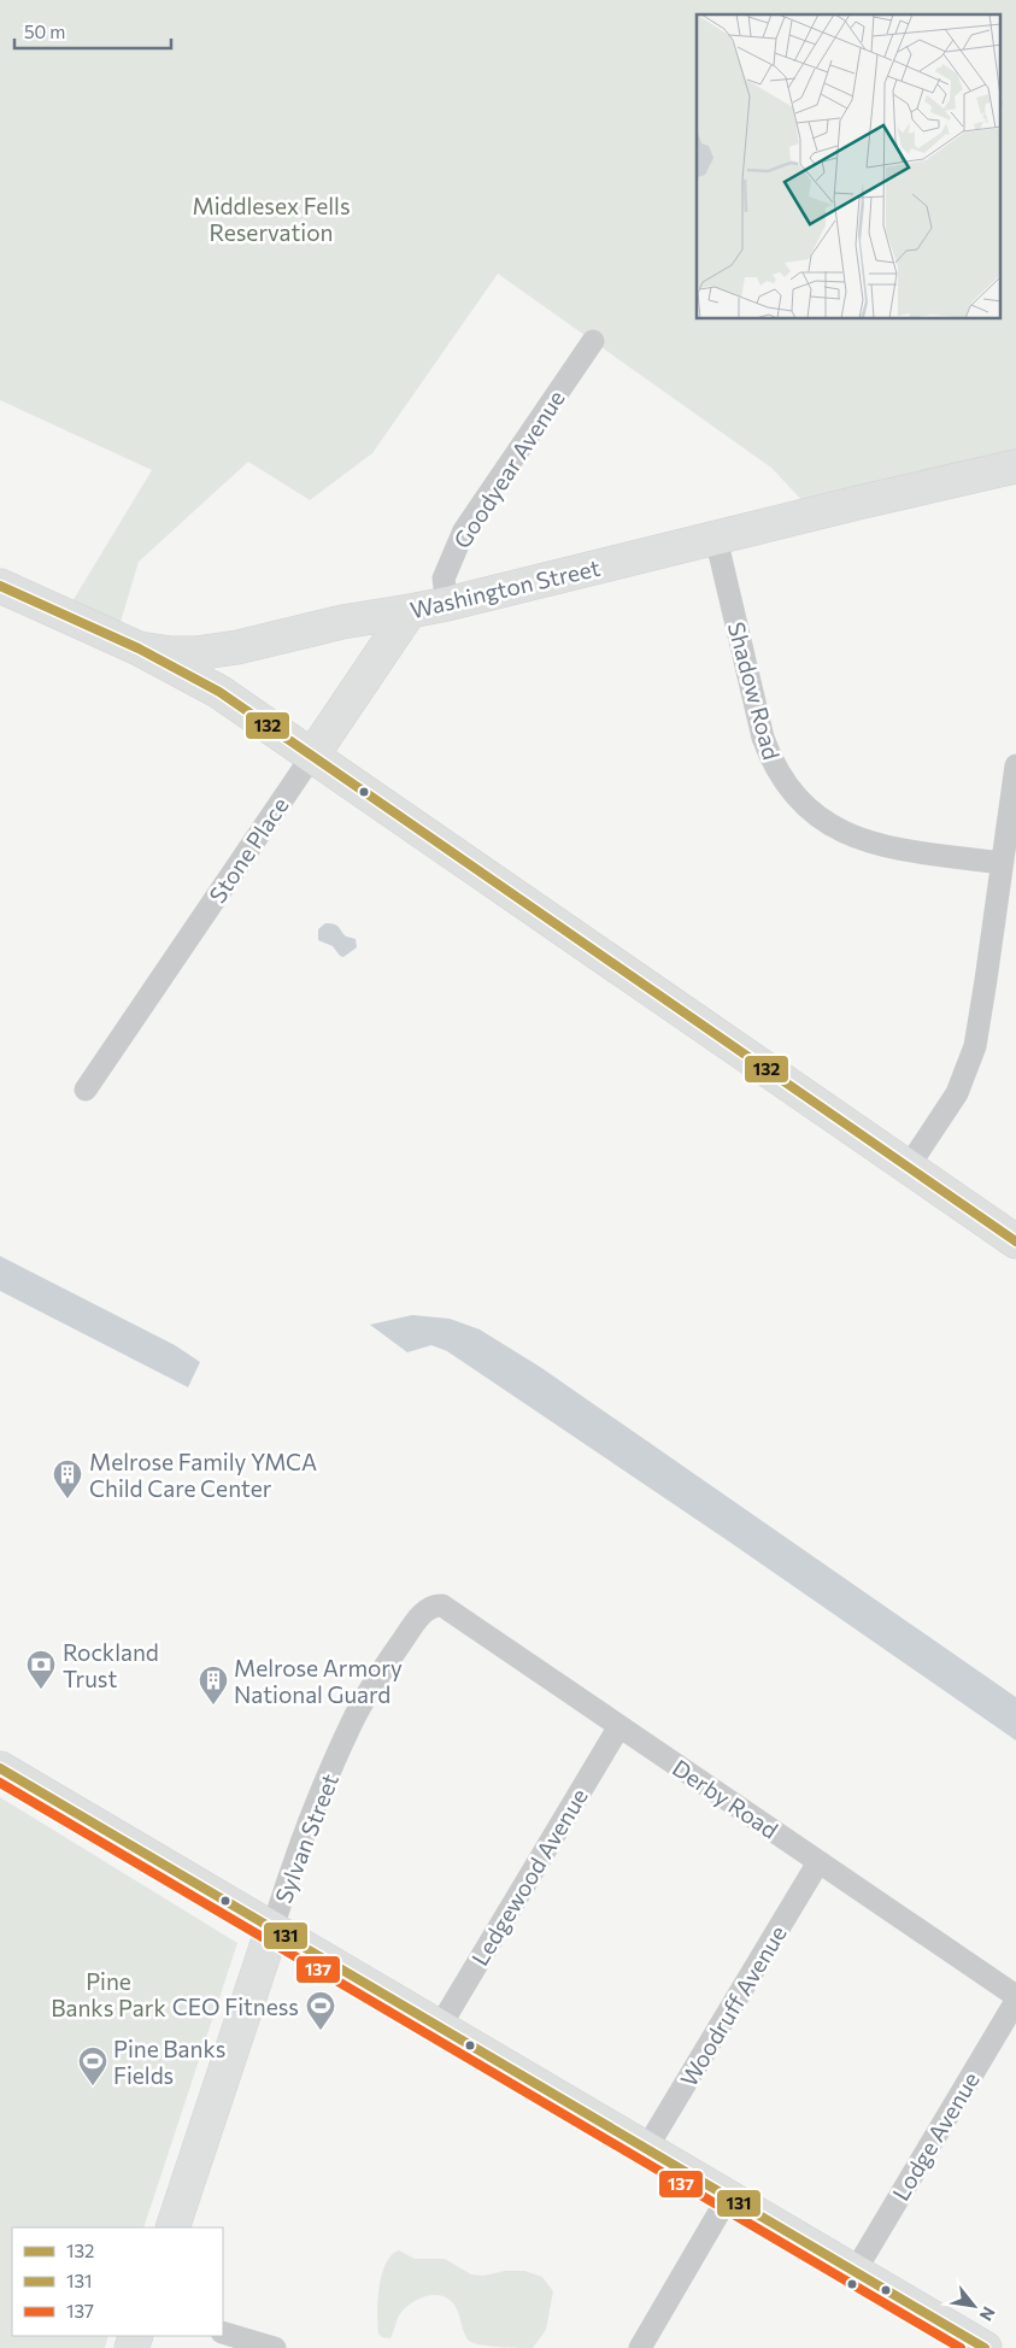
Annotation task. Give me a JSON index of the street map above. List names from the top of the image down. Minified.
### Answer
{"streets":{"main road":["Washington Street","Stone Place","Sylvan Street"],"street":["Goodyear Avenue","Shadow Road","Derby Road","Ledgewood Avenue","Woodruff Avenue","Lodge Avenue"]},"crossings":[["Goodyear Avenue","Washington Street"],["Washington Street","Shadow Road"],["Washington Street","Stone Place"],["Derby Road","Sylvan Street"],["Derby Road","Ledgewood Avenue"],["Derby Road","Woodruff Avenue"],["Derby Road","Lodge Avenue"]],"parks":["Middlesex Fells Reservation","Pine Banks Park"],"places":{"building":["Melrose Family YMCA Child Care Center","Melrose Armory National Guard"],"bank":["Rockland Trust"],"sports":["CEO Fitness","Pine Banks Fields"]},"lines":["transit line 132","transit line 131","transit line 137"],"legend":["132","131","137"],"scale_bar":"50 m","north":"bottom right"}
